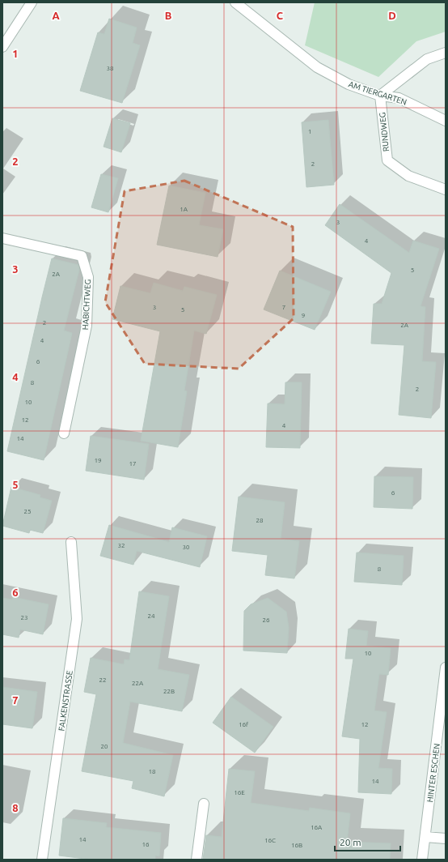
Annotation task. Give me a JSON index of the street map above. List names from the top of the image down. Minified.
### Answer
{"streets":{"street":["AM TIERGARTEN","RUNDWEG","HABICHTWEG","FALKENSTRASSE","HINTER ESCHEN"]},"crossings":[["AM TIERGARTEN","RUNDWEG"]],"house_numbers":["38","1","2","1A","3","4","5","2A","3","7","5","9","2","2A","4","6","8","2","10","12","4","14","19","17","6","25","28","32","30","8","24","23","26","10","22","22A","22B","16f","12","20","18","14","16E","16A","14","16C","16","16B"],"scale_bar":"20 m","grid":{"columns":["A","B","C","D"],"rows":["1","2","3","4","5","6","7","8"]}}
